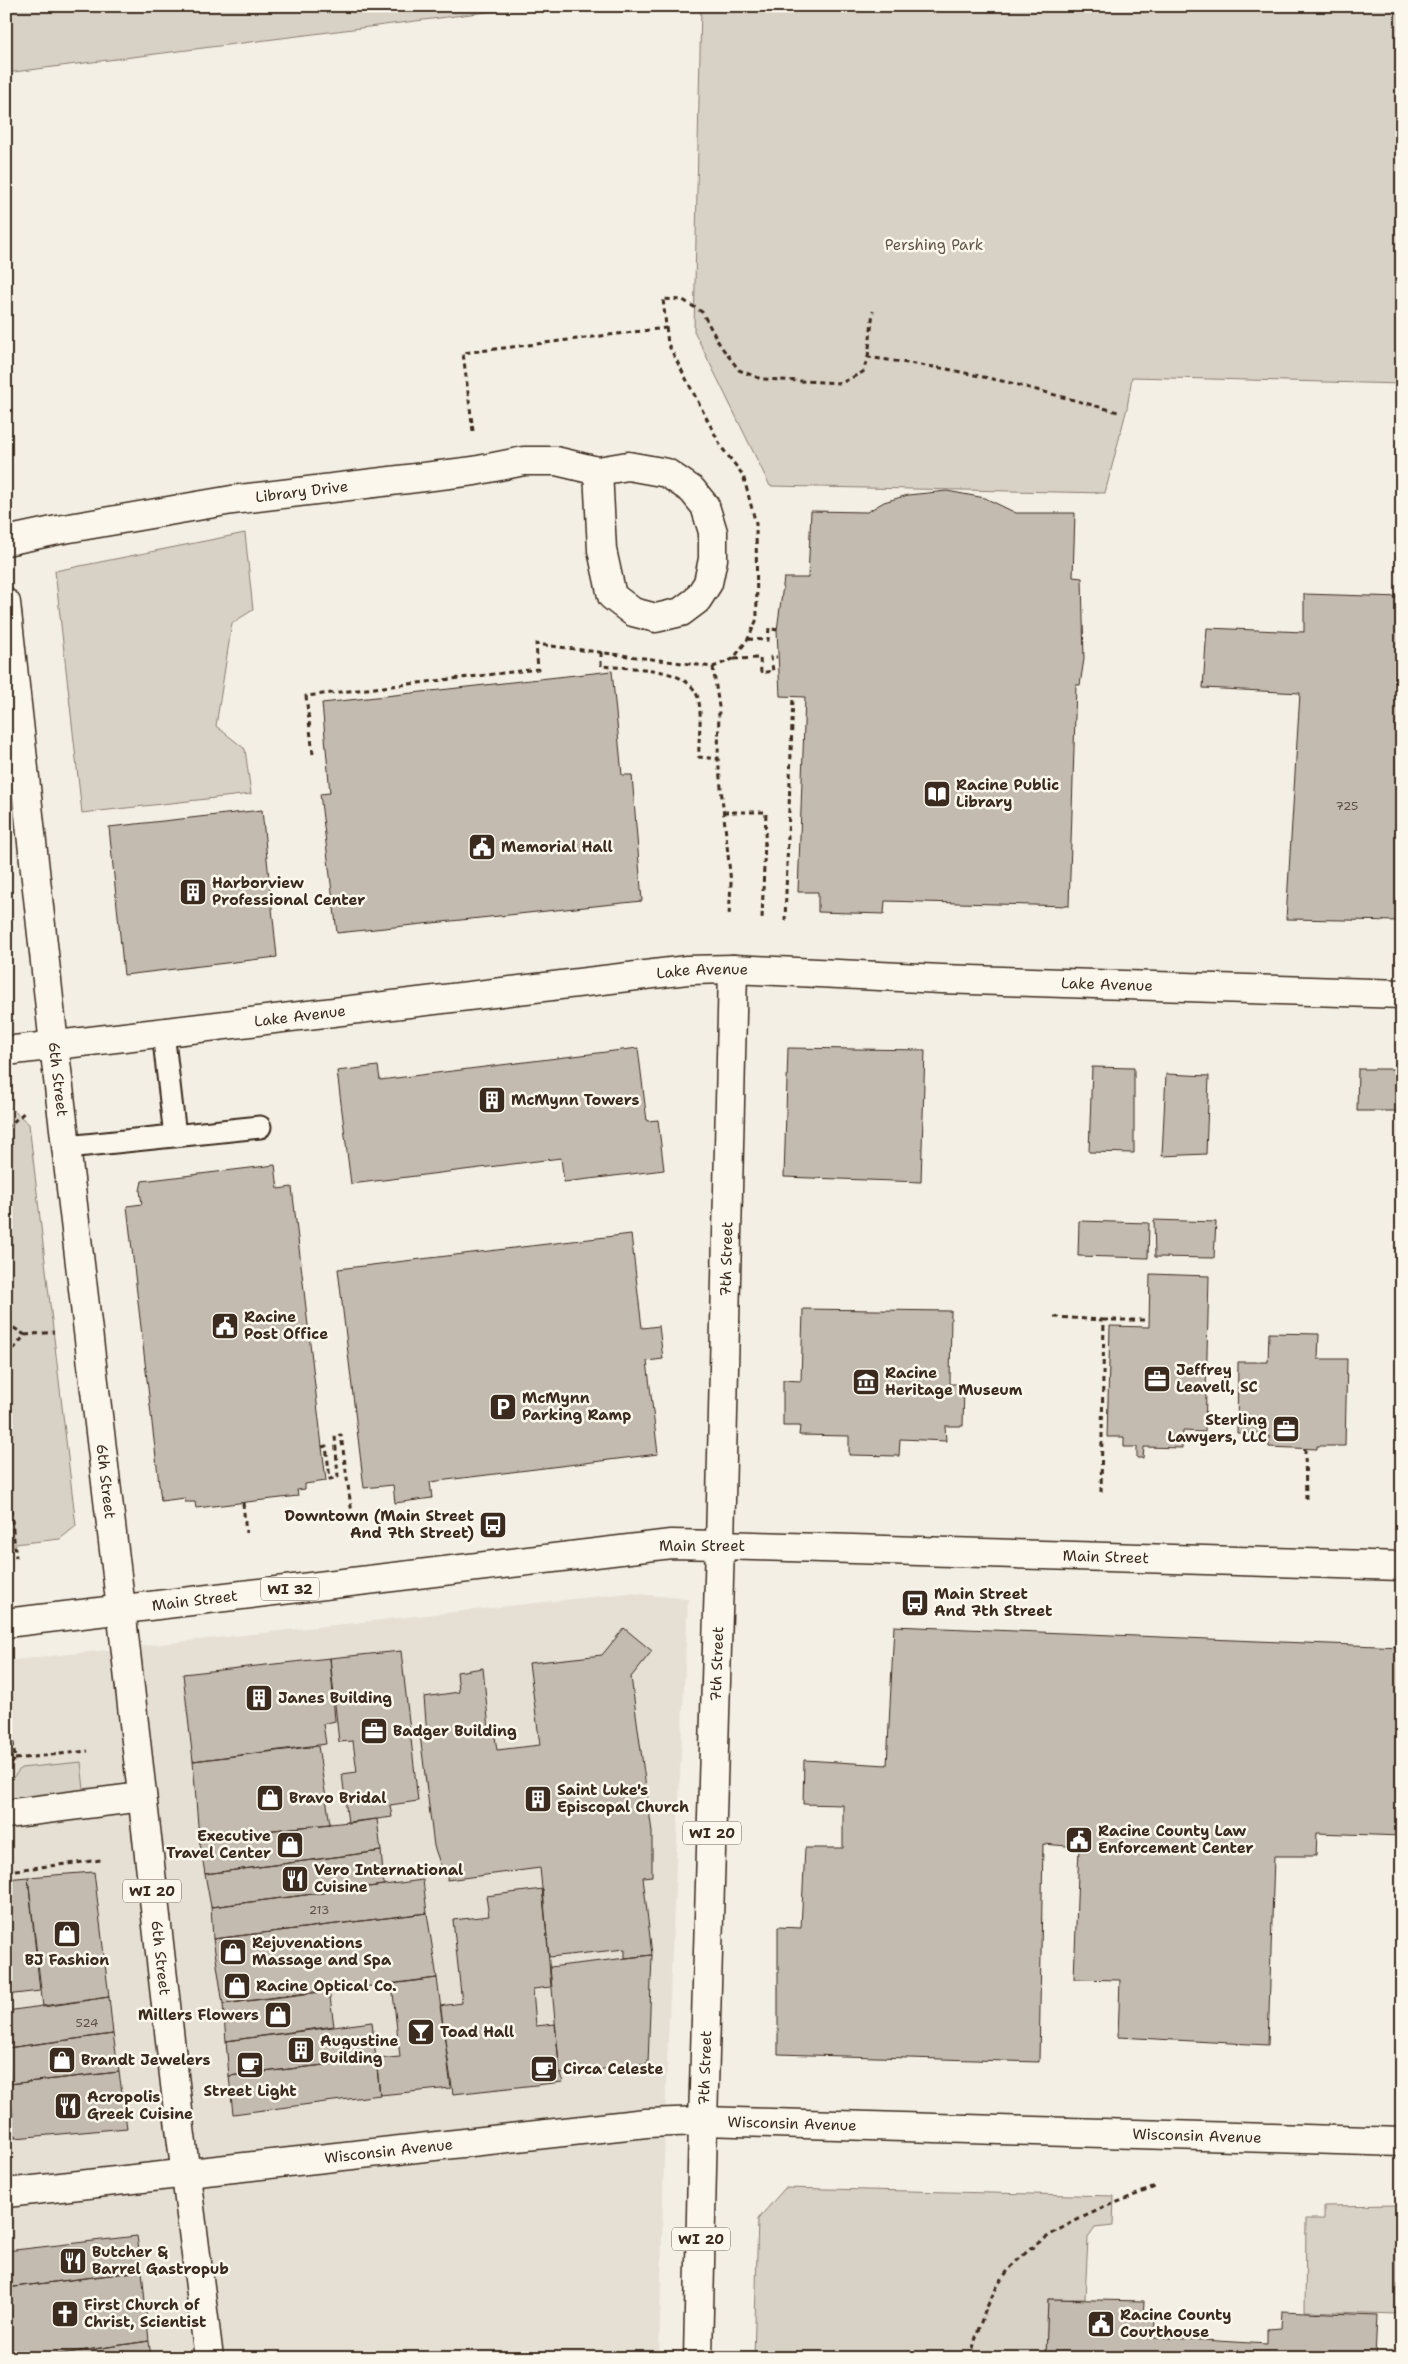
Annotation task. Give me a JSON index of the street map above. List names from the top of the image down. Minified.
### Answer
{"streets":{"street":["Library Drive","Lake Avenue","6th Street","7th Street","Main Street","WI 32","WI 20","Wisconsin Avenue"]},"crossings":[["Lake Avenue","6th Street"],["Lake Avenue","7th Street"],["6th Street","Main Street"],["6th Street","Wisconsin Avenue"],["7th Street","Main Street"],["7th Street","Wisconsin Avenue"]],"parks":["Pershing Park"],"places":{"library":["Racine Public Library"],"public building":["Memorial Hall","Racine Post Office","Racine County Law Enforcement Center","Racine County Courthouse"],"building":["Harborview Professional Center","McMynn Towers","Janes Building","Saint Luke's Episcopal Church","Augustine Building"],"office":["Jeffrey Leavell, SC","Sterling Lawyers, LLC","Badger Building"],"museum":["Racine Heritage Museum"],"parking":["McMynn Parking Ramp"],"bus stop":["Downtown (Main Street And 7th Street)","Main Street And 7th Street"],"shop":["Bravo Bridal","Executive Travel Center","BJ Fashion","Rejuvenations Massage and Spa","Racine Optical Co.","Millers Flowers","Brandt Jewelers"],"restaurant":["Vero International Cuisine","Acropolis Greek Cuisine","Butcher & Barrel Gastropub"],"bar":["Toad Hall"],"cafe":["Street Light","Circa Celeste"],"church":["First Church of Christ, Scientist"]},"house_numbers":["725","213","524"]}
